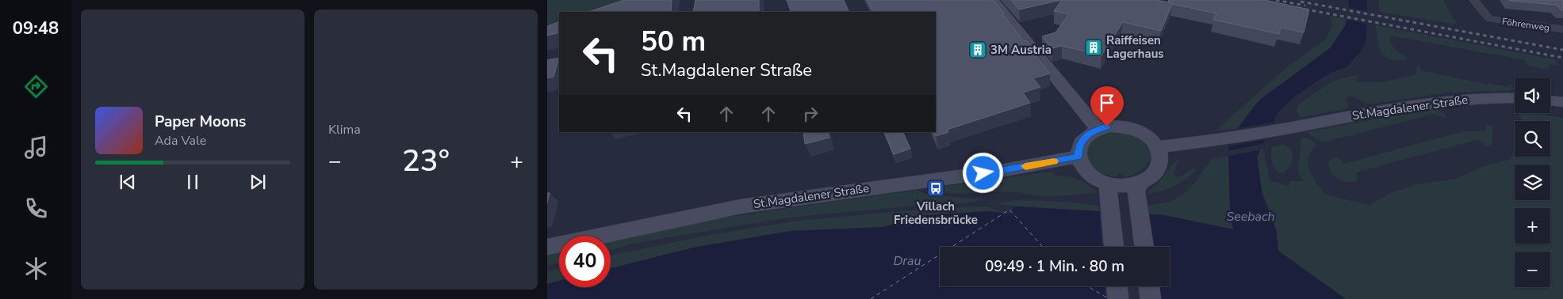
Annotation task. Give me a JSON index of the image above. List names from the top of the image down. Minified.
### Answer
{"streets":{"street":["Föhrenweg","St.Magdalener Straße"]},"water":["Seebach","Drau"],"places":{"building":["Raiffeisen Lagerhaus","3M Austria"],"bus stop":["Villach Friedensbrücke"]},"page":{"tabs":"09:48","tile":"Klima","turn":["50 m","St.Magdalener Straße"],"map_buttons":["+","−"],"song":["Paper Moons","Ada Vale"],"heat":["−","23°","+"],"limit":"40","trip":"09:49 · 1 Min. · 80 m"}}
